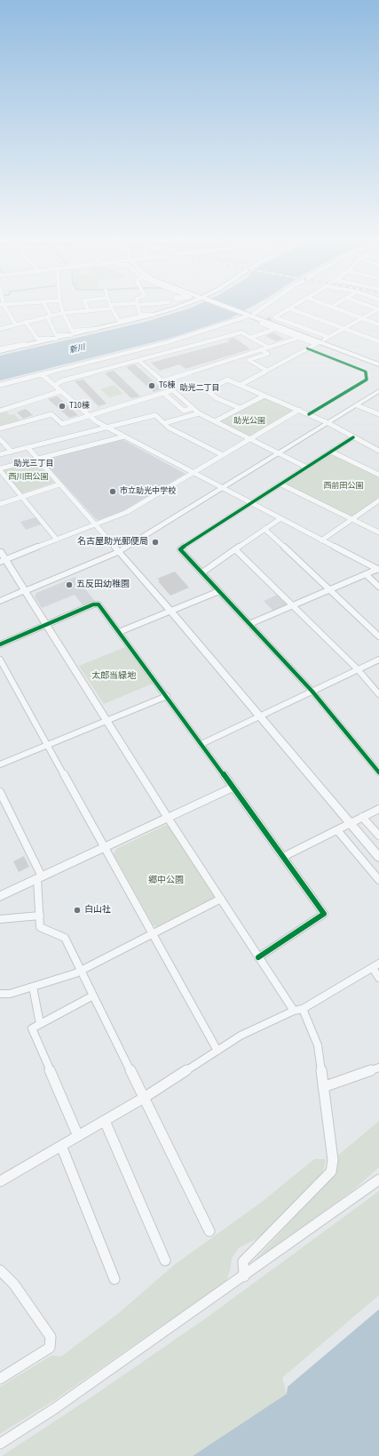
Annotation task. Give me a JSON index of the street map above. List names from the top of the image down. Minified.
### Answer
{"districts":["助光二丁目","助光三丁目"],"water":["新川"],"parks":["助光公園","西川田公園","西前田公園","太郎当緑地","郷中公園"],"places":["T6棟","T10棟","市立助光中学校","名古屋助光郵便局","五反田幼稚園","白山社"]}
